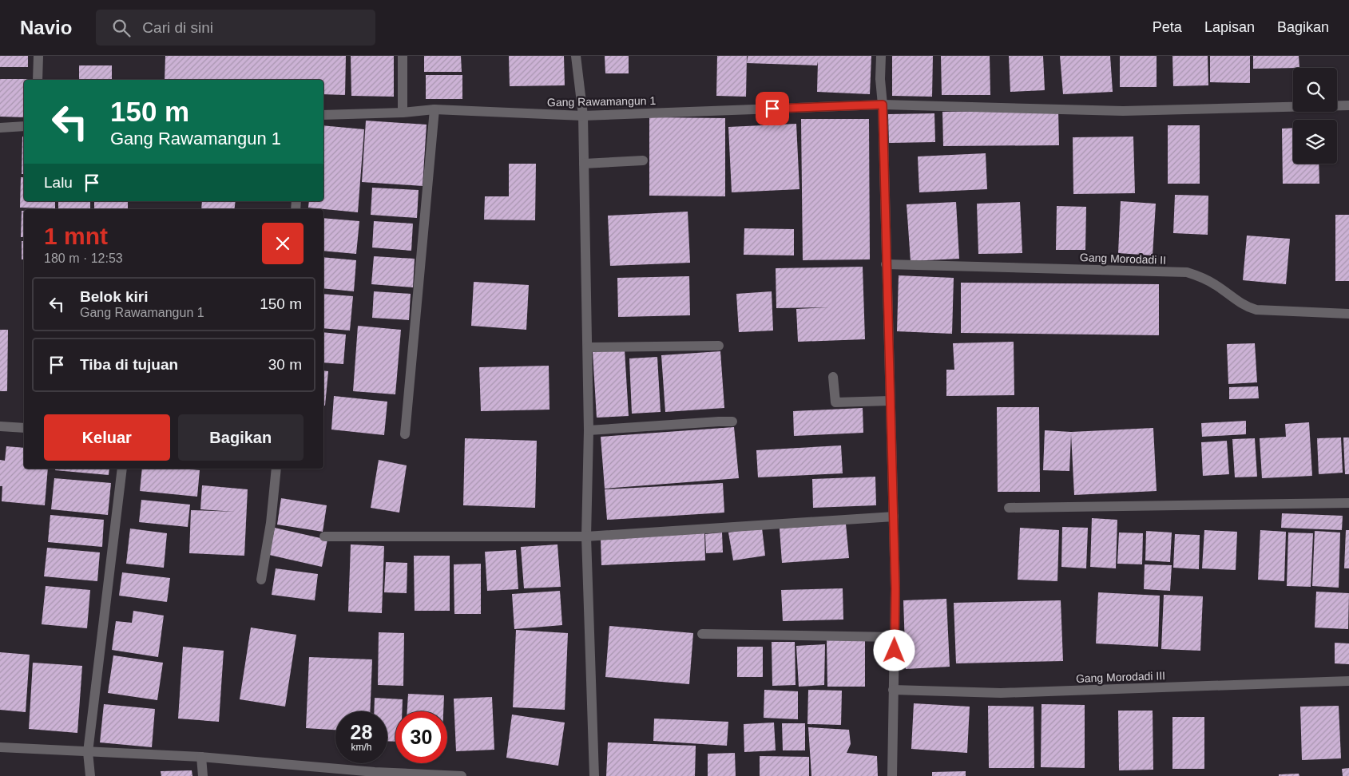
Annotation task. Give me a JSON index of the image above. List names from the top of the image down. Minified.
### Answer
{"streets":{"street":["Gang Rawamangun 1","Gang Morodadi II","Gang Morodadi III"]},"page":{"header":"Navio","search":"Cari di sini","nav":["Peta","Lapisan","Bagikan"],"turn":["150 m","Gang Rawamangun 1"],"then":"Lalu","heading":["1 mnt","180 m · 12:53"],"list":[{"name":"Belok kiri","note":"Gang Rawamangun 1","value":"150 m"},{"name":"Tiba di tujuan","value":"30 m"}],"buttons":["Keluar","Bagikan"],"speed":"28 km/h","limit":"30"}}
